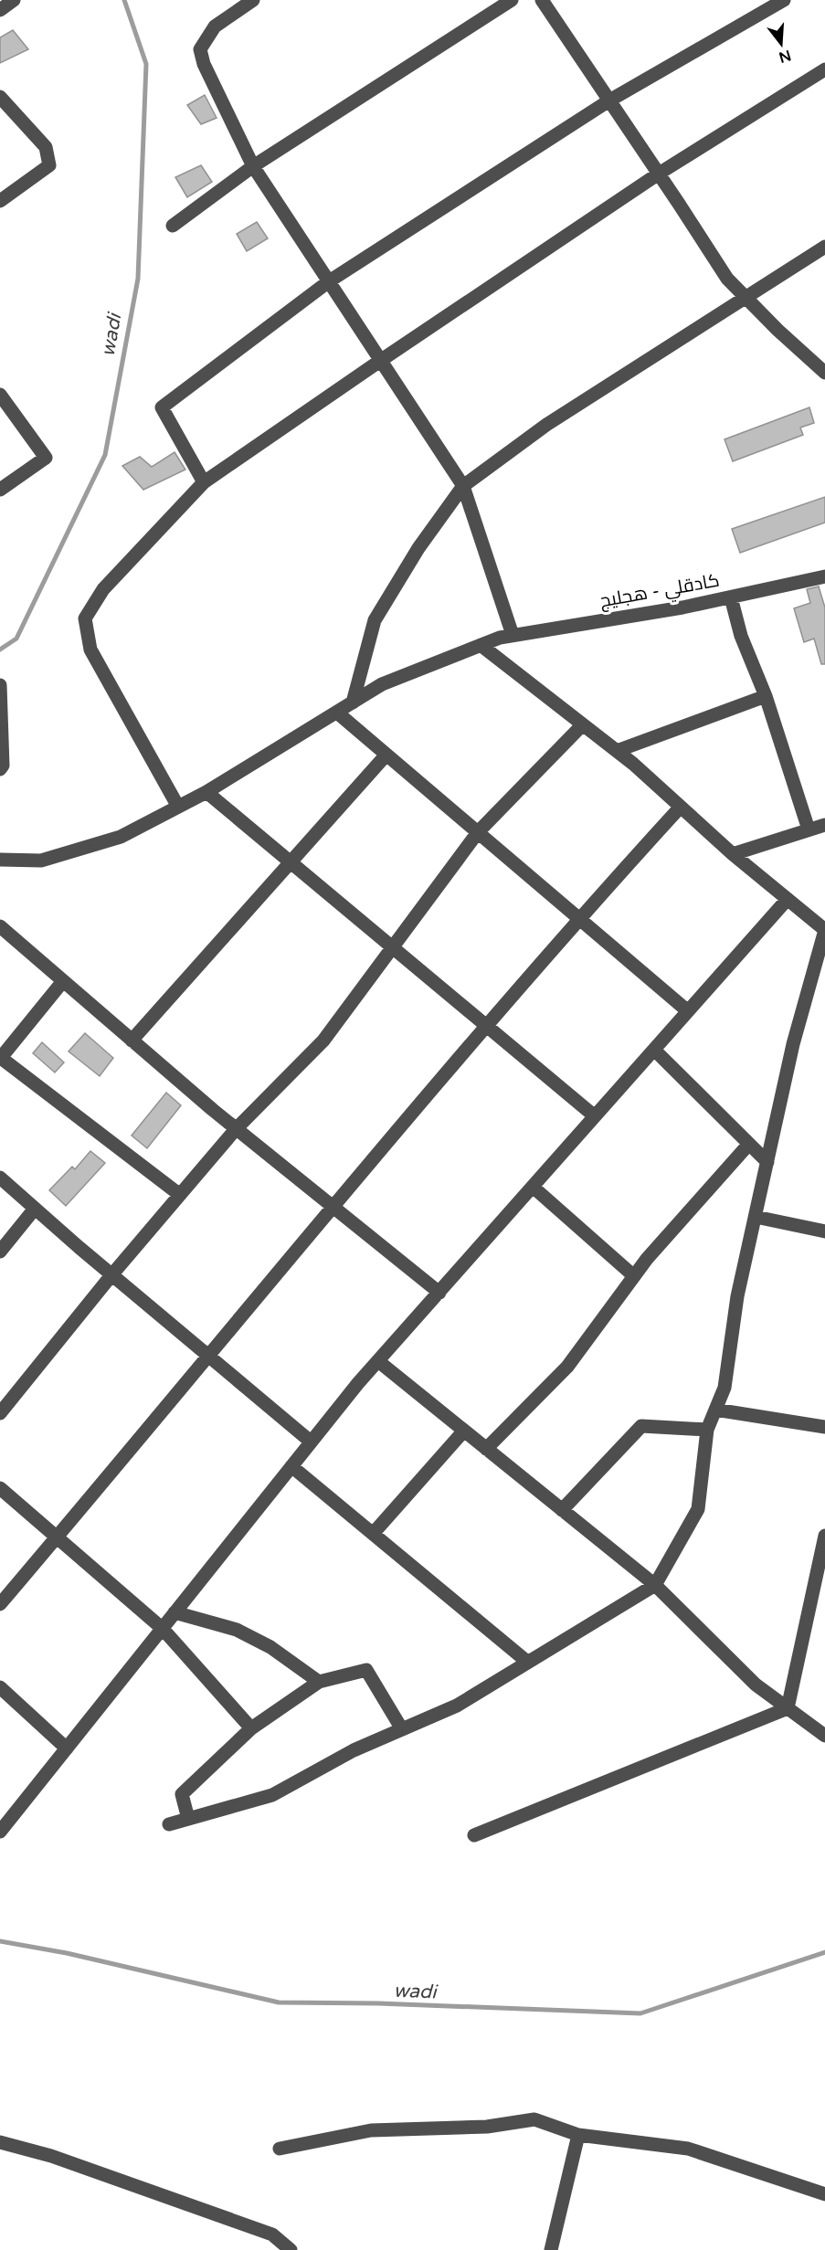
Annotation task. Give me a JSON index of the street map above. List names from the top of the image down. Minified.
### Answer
{"streets":{"street":["كادقلي - هجليج"]},"water":["wadi"],"north":"bottom"}
